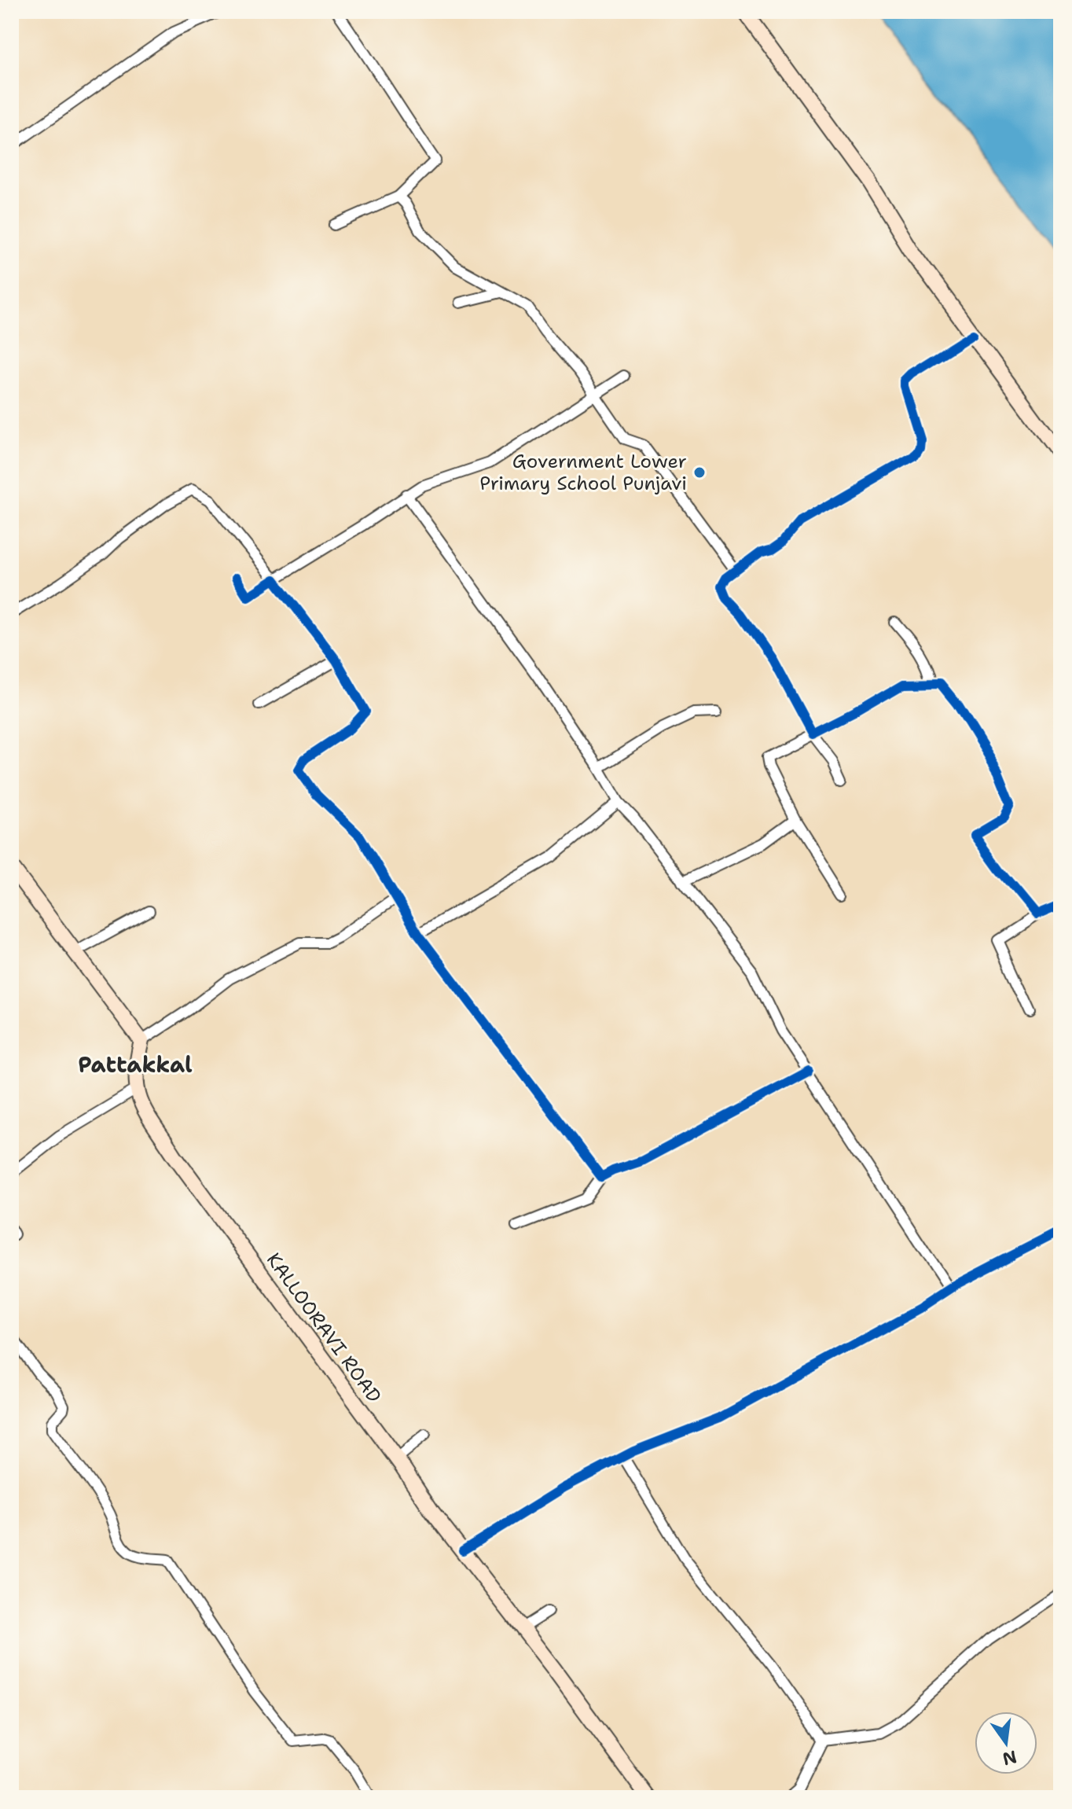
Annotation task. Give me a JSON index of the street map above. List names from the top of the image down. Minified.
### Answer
{"streets":{"main road":["KALLOORAVI ROAD"]},"districts":["Pattakkal"],"places":["Government Lower Primary School Punjavi"],"north":"bottom"}
